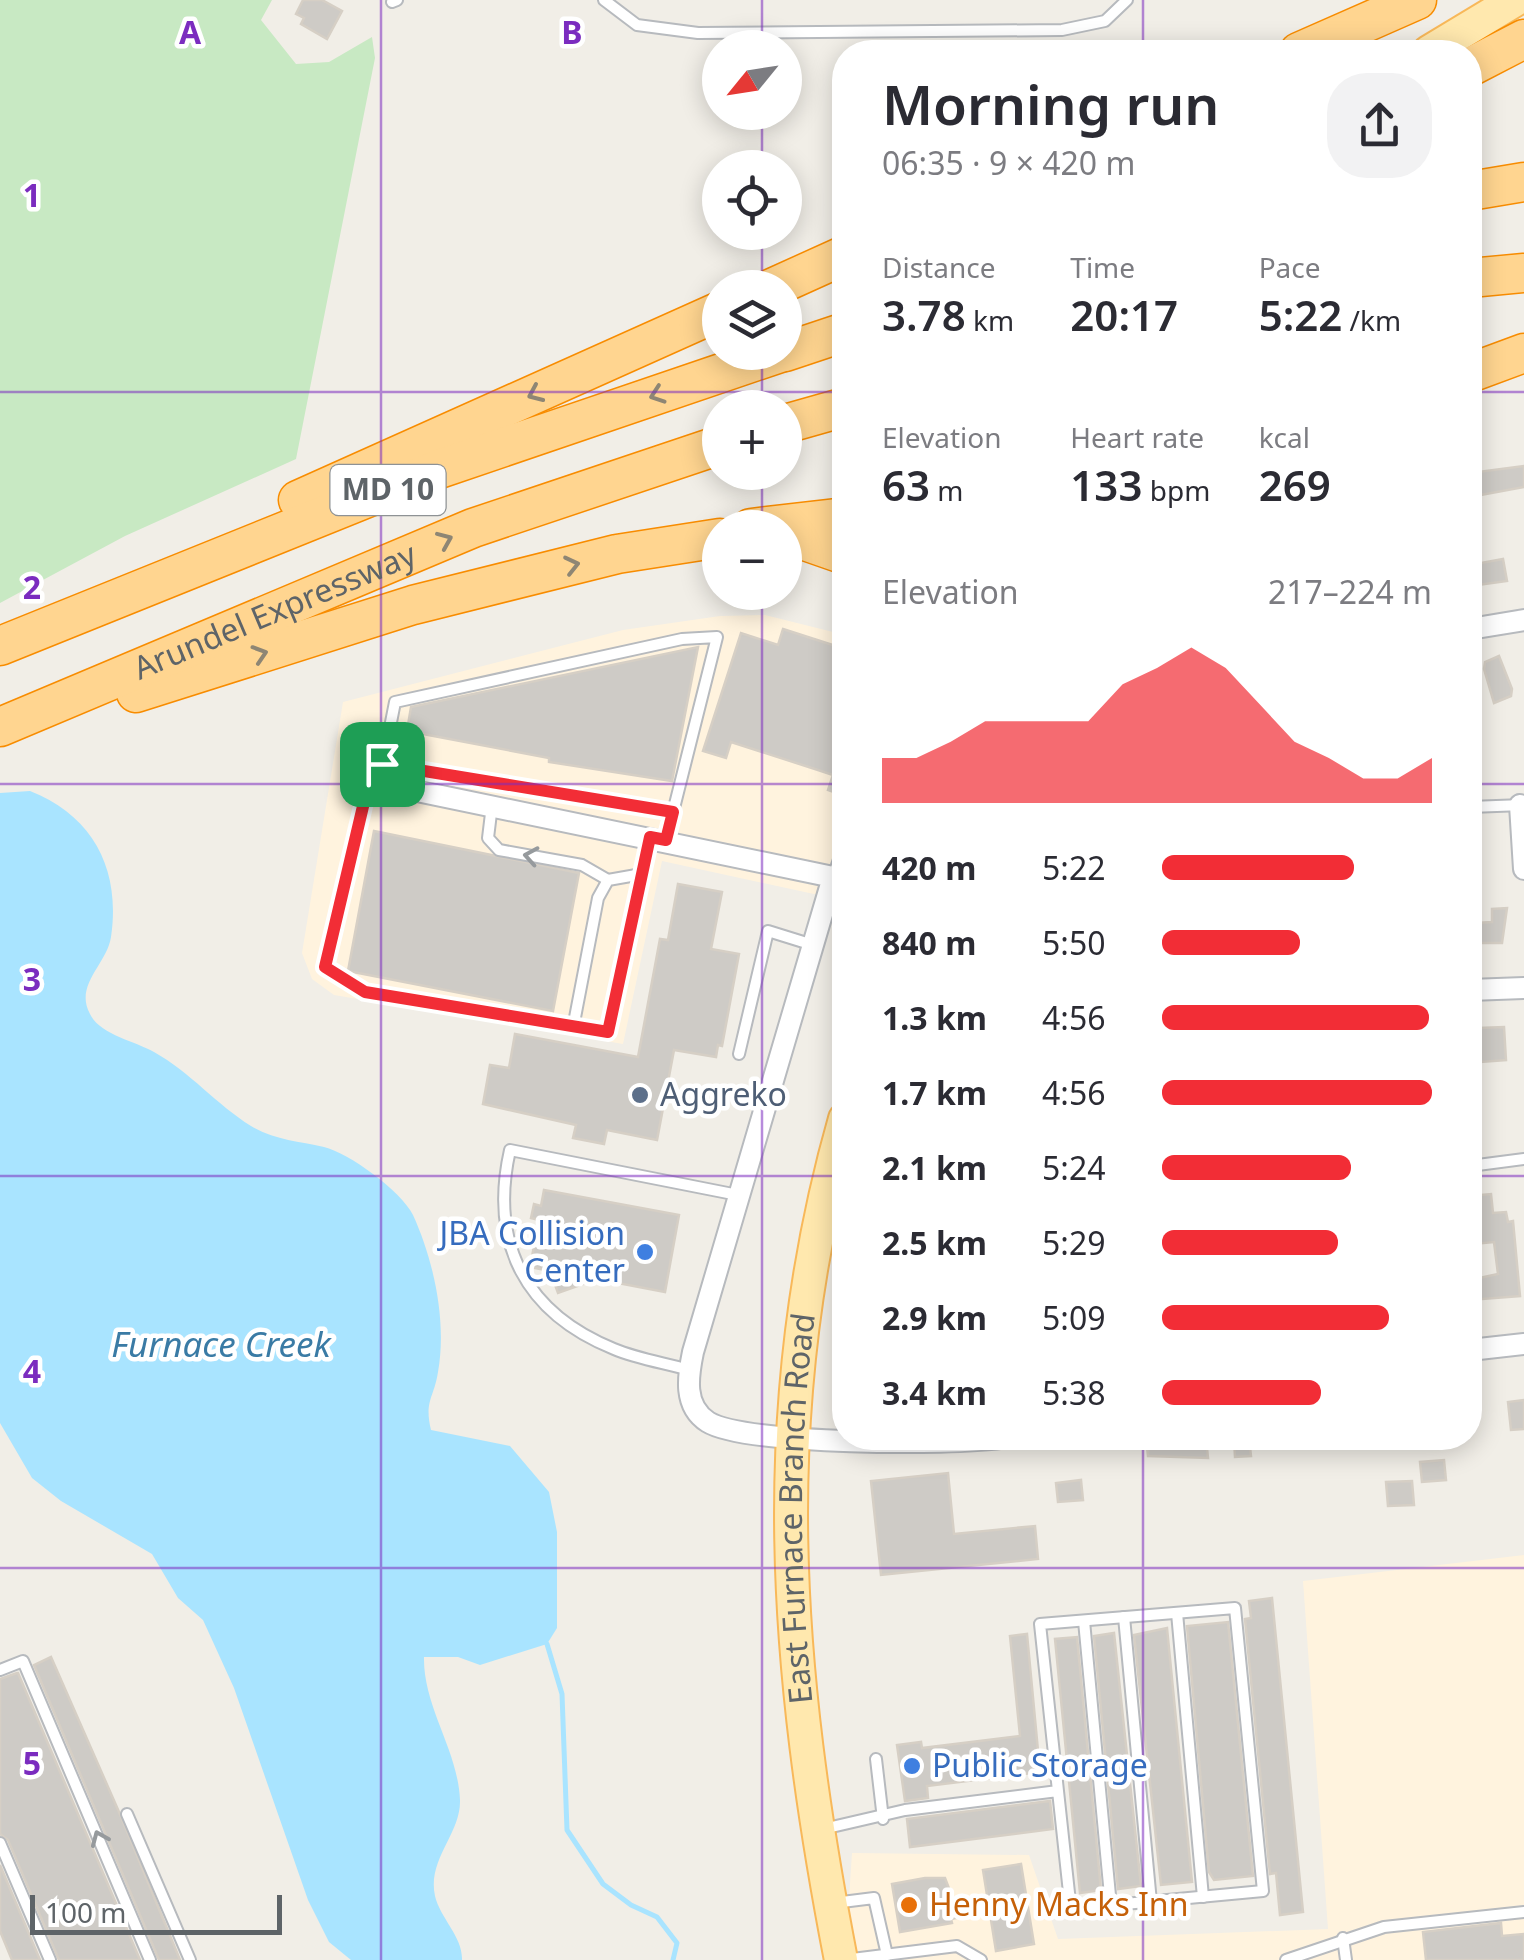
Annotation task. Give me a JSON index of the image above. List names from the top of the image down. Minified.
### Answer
{"streets":{"highway":["MD 10","Arundel Expressway"],"main road":["East Furnace Branch Road"]},"water":["Furnace Creek"],"places":["Aggreko","JBA Collision Center","Public Storage","Henny Macks Inn"],"scale_bar":"100 m","north":"bottom left","page":{"map_buttons":["+","−"],"heading":["Morning run","06:35 · 9 × 420 m"],"stats":[["Distance","3.78 km"],["Time","20:17"],["Pace","5:22 /km"],["Elevation","63 m"],["Heart rate","133 bpm"],["kcal","269"]],"chart":["Elevation","217–224 m"],"list":[{"name":"420 m","note":"5:22"},{"name":"840 m","note":"5:50"},{"name":"1.3 km","note":"4:56"},{"name":"1.7 km","note":"4:56"},{"name":"2.1 km","note":"5:24"},{"name":"2.5 km","note":"5:29"},{"name":"2.9 km","note":"5:09"},{"name":"3.4 km","note":"5:38"}],"scale":"100 m"},"grid":{"columns":["A","B"],"rows":["1","2","3","4","5"]}}
